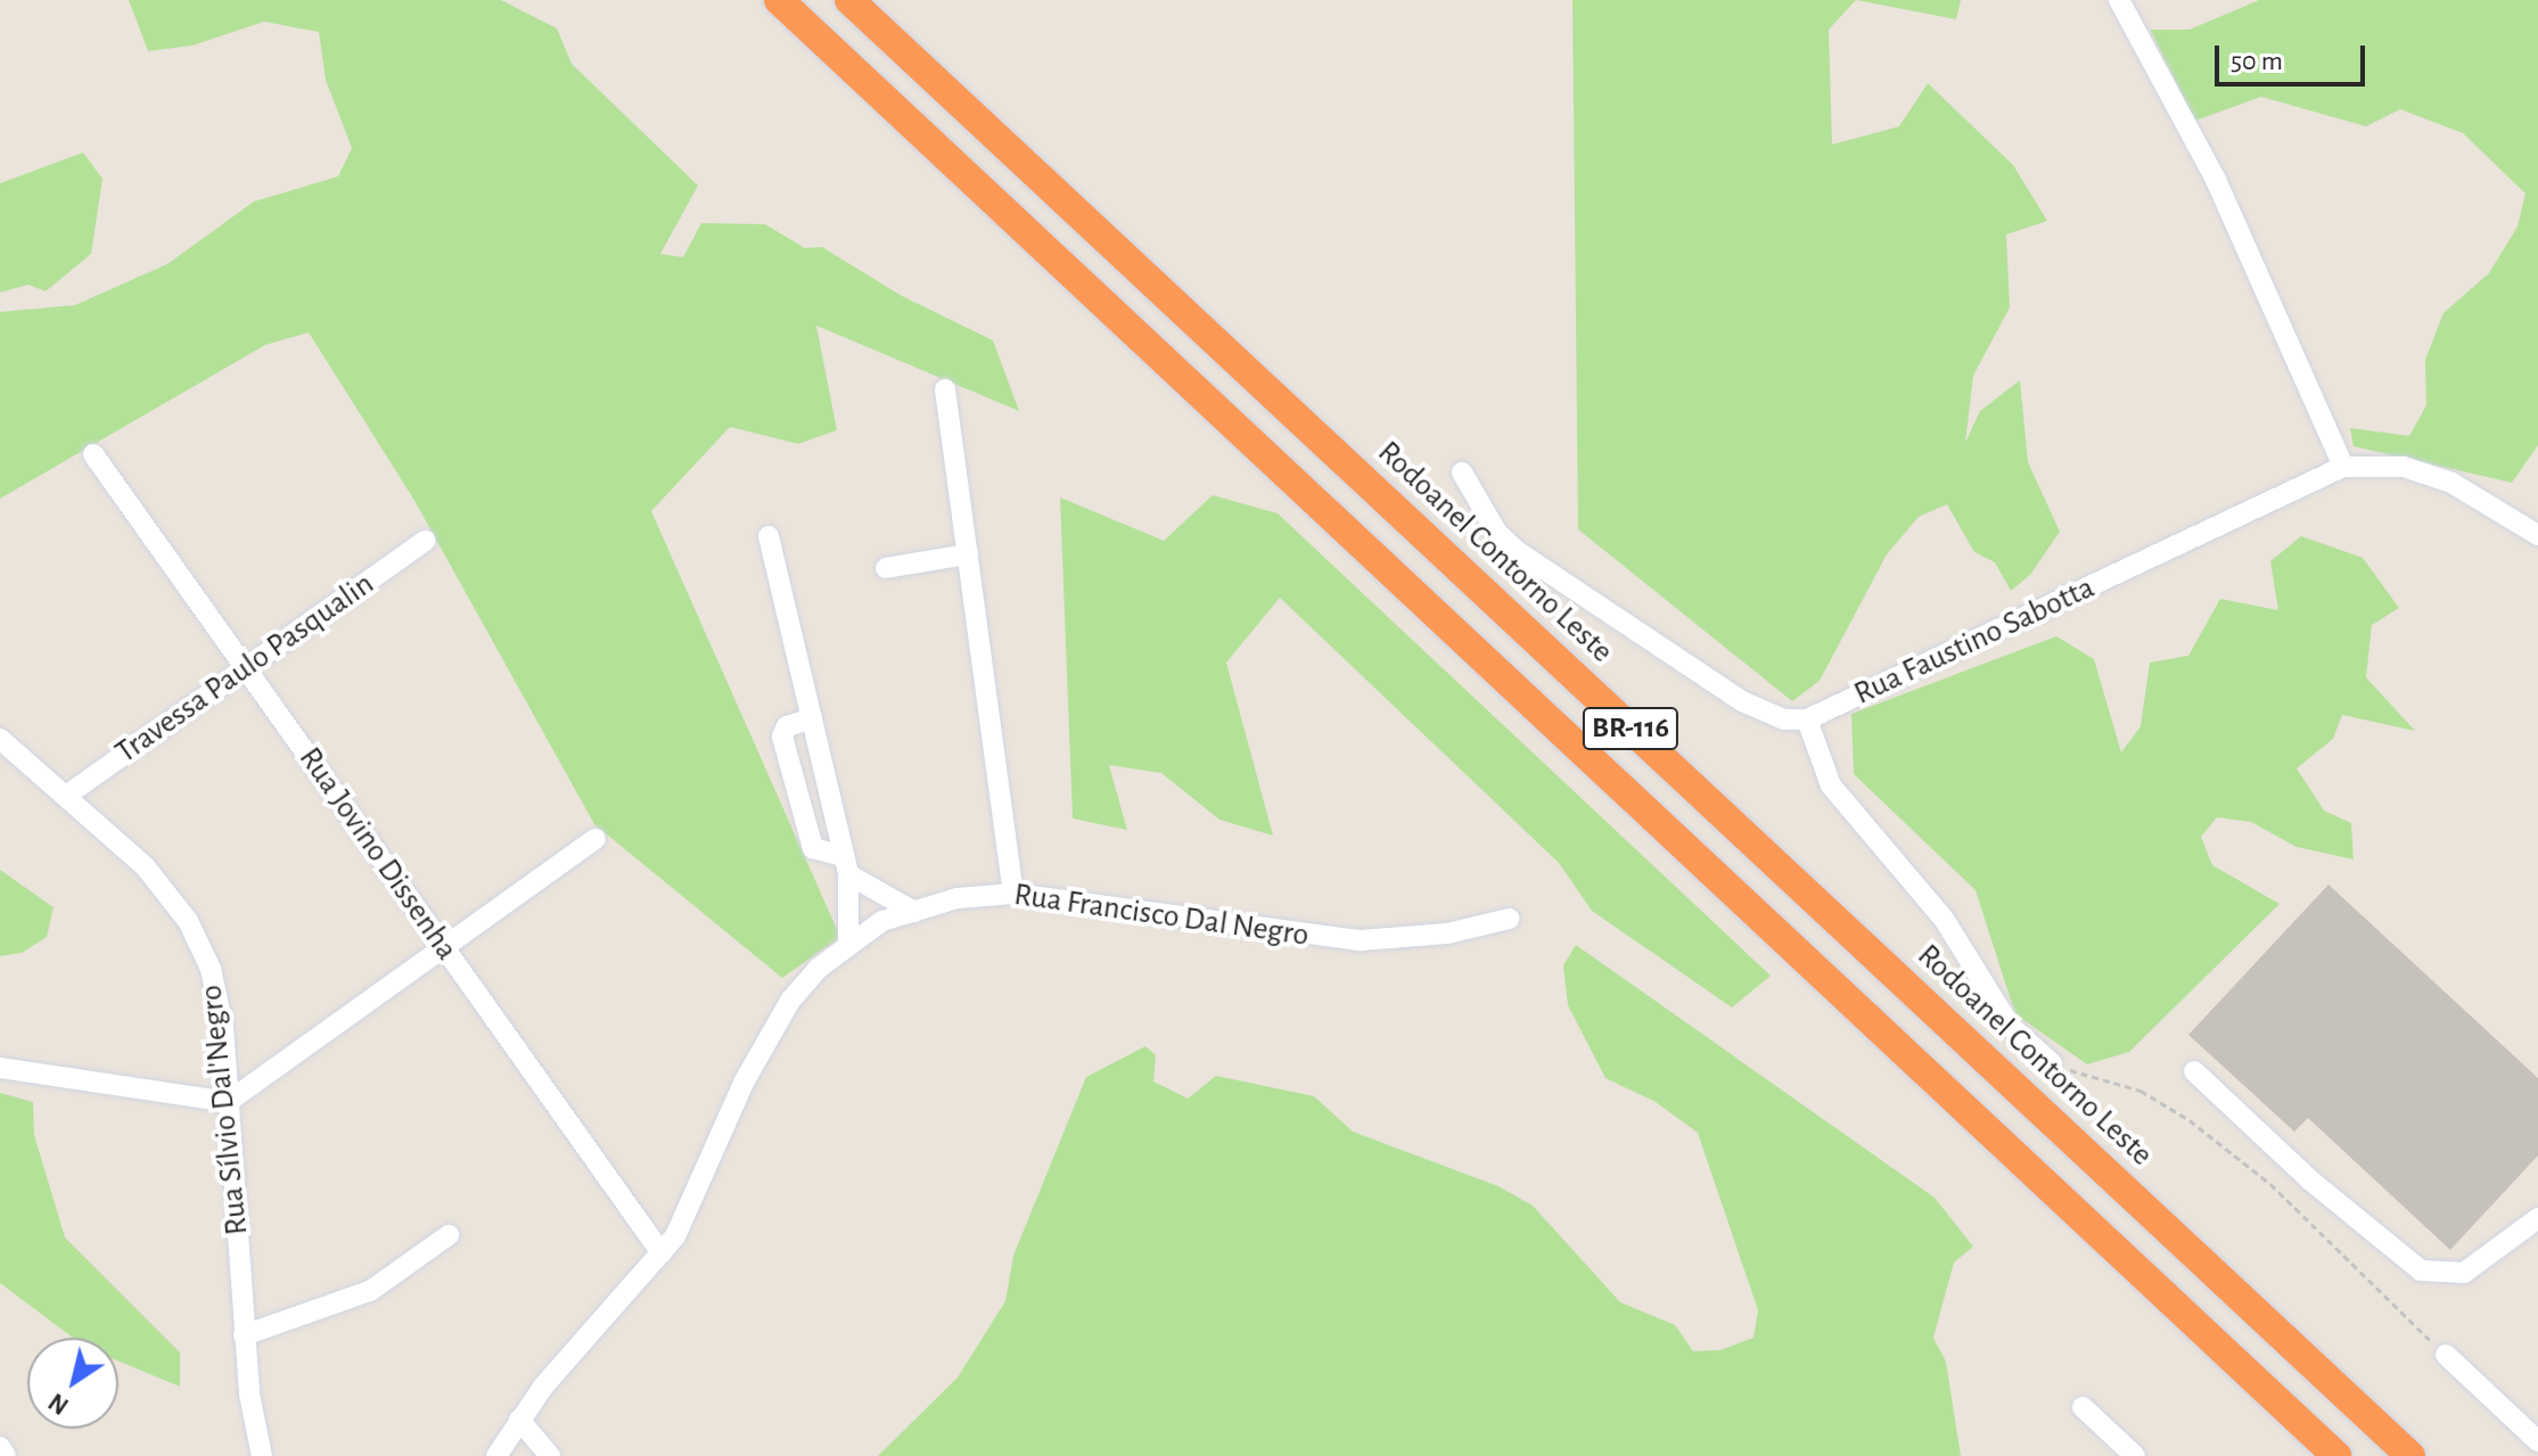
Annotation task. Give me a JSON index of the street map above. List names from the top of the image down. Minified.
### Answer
{"streets":{"highway":["Rodoanel Contorno Leste","BR-116"],"street":["Rua Faustino Sabotta","Travessa Paulo Pasqualin","Rua Jovino Dissenha","Rua Francisco Dal Negro","Rua Sílvio Dal'Negro"]},"crossings":[["Travessa Paulo Pasqualin","Rua Jovino Dissenha"],["Travessa Paulo Pasqualin","Rua Sílvio Dal'Negro"],["Rua Jovino Dissenha","Rua Francisco Dal Negro"]],"scale_bar":"50 m","north":"bottom left"}
